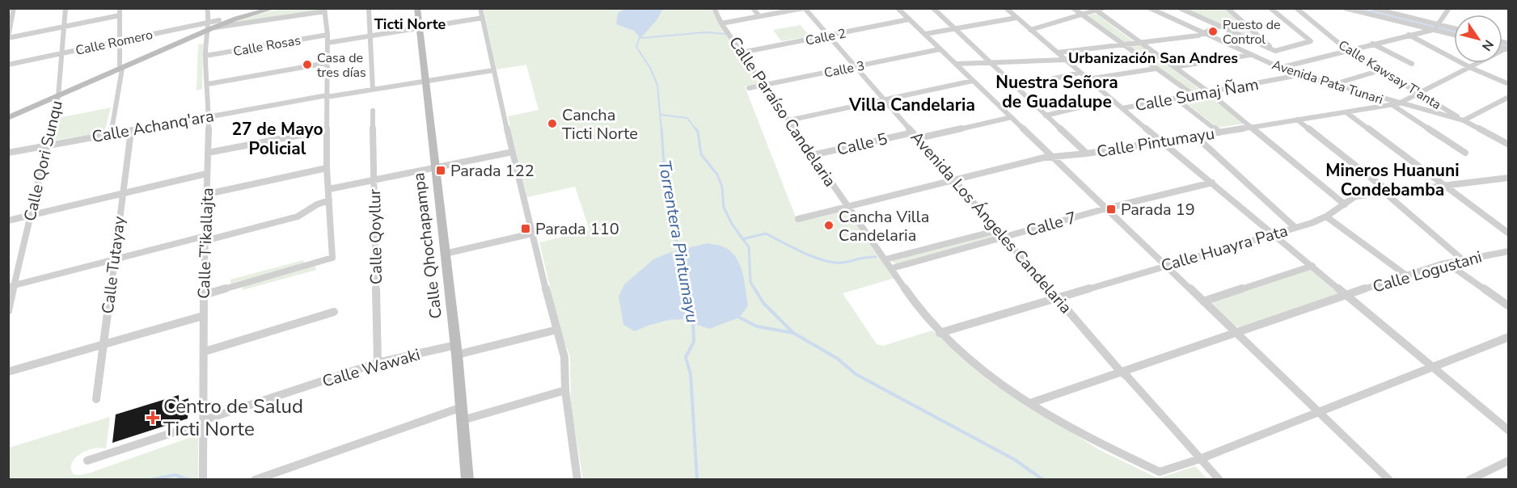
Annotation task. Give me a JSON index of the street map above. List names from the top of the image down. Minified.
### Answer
{"streets":{"street":["Calle 2","Calle Romero","Calle Rosas","Calle 3","Calle Kawsay T'anta","Avenida Pata Tunari","Calle Sumaj Ñam","Calle Paraíso Candelaria","Calle Achanq'ara","Calle Pintumayu","Calle 5","Calle Qori Sunqu","Avenida Los Ángeles Candelaria","Calle 7","Calle Qoyllur","Calle T'ikallajta","Calle Qhochapampa","Calle Huayra Pata","Calle Tutayay","Calle Logustani","Calle Wawaki"]},"crossings":[["Calle 2","Calle Paraíso Candelaria"],["Calle 2","Avenida Los Ángeles Candelaria"],["Calle Romero","Calle Qori Sunqu"],["Calle Romero","Calle T'ikallajta"],["Calle Rosas","Calle T'ikallajta"],["Calle 3","Calle Paraíso Candelaria"],["Calle 3","Avenida Los Ángeles Candelaria"],["Calle Kawsay T'anta","Avenida Pata Tunari"],["Calle Kawsay T'anta","Calle Sumaj Ñam"],["Calle Kawsay T'anta","Calle Pintumayu"],["Avenida Pata Tunari","Calle Sumaj Ñam"],["Avenida Pata Tunari","Calle Pintumayu"],["Calle Paraíso Candelaria","Calle Pintumayu"],["Calle Paraíso Candelaria","Calle 5"],["Calle Paraíso Candelaria","Avenida Los Ángeles Candelaria"],["Calle Paraíso Candelaria","Calle 7"],["Calle Paraíso Candelaria","Calle Huayra Pata"],["Calle Paraíso Candelaria","Calle Logustani"],["Calle Achanq'ara","Calle Qori Sunqu"],["Calle Achanq'ara","Calle T'ikallajta"],["Calle Achanq'ara","Calle Qhochapampa"],["Calle Achanq'ara","Calle Tutayay"],["Calle Pintumayu","Avenida Los Ángeles Candelaria"],["Calle 5","Avenida Los Ángeles Candelaria"],["Avenida Los Ángeles Candelaria","Calle 7"],["Avenida Los Ángeles Candelaria","Calle Huayra Pata"],["Avenida Los Ángeles Candelaria","Calle Logustani"],["Calle Qoyllur","Calle Wawaki"],["Calle T'ikallajta","Calle Wawaki"],["Calle Qhochapampa","Calle Wawaki"]],"districts":["Ticti Norte","Urbanización San Andres","Nuestra Señora de Guadalupe","Villa Candelaria","27 de Mayo Policial","Mineros Huanuni Condebamba"],"water":["Torrentera Pintumayu"],"places":{"other":["Puesto de Control","Casa de tres días","Cancha Ticti Norte","Cancha Villa Candelaria"],"transit":["Parada 122","Parada 19","Parada 110"],"health":["Centro de Salud Ticti Norte"]},"north":"bottom right"}
